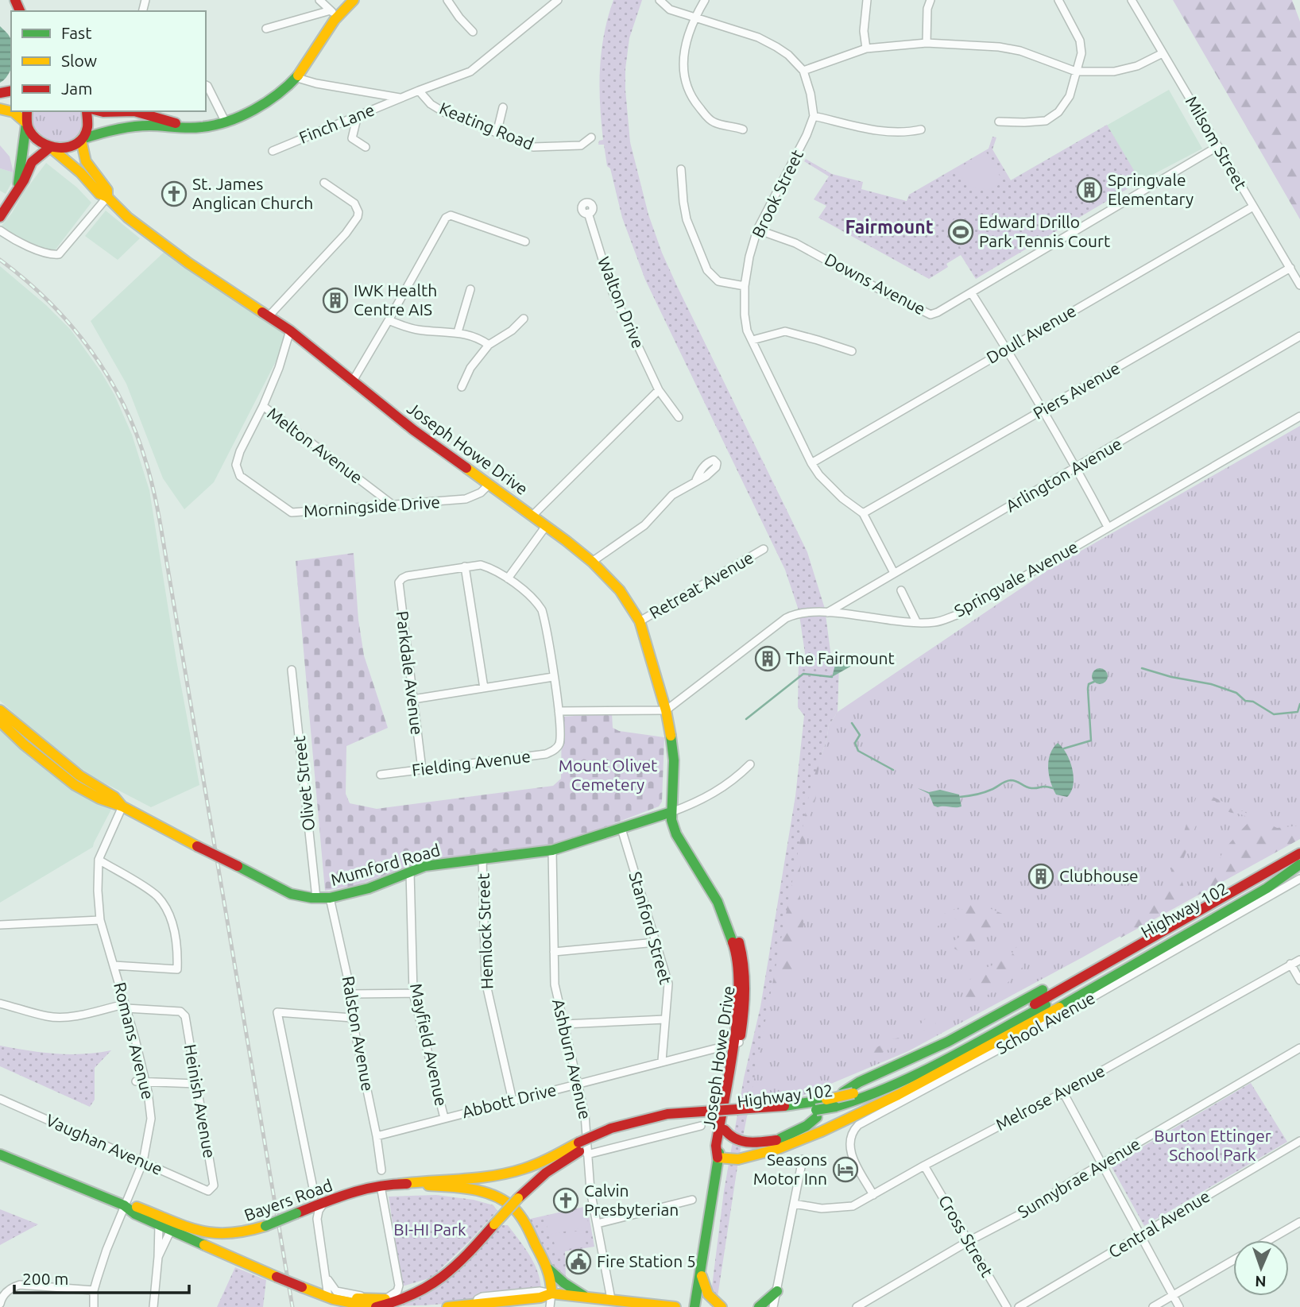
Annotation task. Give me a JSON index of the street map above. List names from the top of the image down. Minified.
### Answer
{"streets":{"main road":["Joseph Howe Drive","Mumford Road","Highway 102","Bayers Road"],"street":["Finch Lane","Keating Road","Milsom Street","Brook Street","Downs Avenue","Walton Drive","Doull Avenue","Piers Avenue","Melton Avenue","Arlington Avenue","Morningside Drive","Springvale Avenue","Retreat Avenue","Parkdale Avenue","Fielding Avenue","Olivet Street","Stanford Street","Hemlock Street","School Avenue","Ralston Avenue","Romans Avenue","Mayfield Avenue","Ashburn Avenue","Melrose Avenue","Heinish Avenue","Abbott Drive","Vaughan Avenue","Sunnybrae Avenue","Central Avenue","Cross Street"]},"crossings":[["Finch Lane","Keating Road"],["Milsom Street","Downs Avenue"],["Milsom Street","Doull Avenue"],["Milsom Street","Piers Avenue"],["Brook Street","Downs Avenue"],["Brook Street","Doull Avenue"],["Brook Street","Piers Avenue"],["Brook Street","Arlington Avenue"],["Melton Avenue","Morningside Drive"],["Joseph Howe Drive","Morningside Drive"],["Joseph Howe Drive","Springvale Avenue"],["Joseph Howe Drive","Retreat Avenue"],["Joseph Howe Drive","Mumford Road"],["Joseph Howe Drive","Abbott Drive"],["Arlington Avenue","Springvale Avenue"],["Parkdale Avenue","Fielding Avenue"],["Olivet Street","Mumford Road"],["Mumford Road","Stanford Street"],["Mumford Road","Hemlock Street"],["Mumford Road","Ralston Avenue"],["Mumford Road","Romans Avenue"],["Mumford Road","Mayfield Avenue"],["Mumford Road","Ashburn Avenue"],["Highway 102","Ashburn Avenue"],["Highway 102","Bayers Road"],["Stanford Street","Abbott Drive"],["Hemlock Street","Abbott Drive"],["School Avenue","Melrose Avenue"],["Ralston Avenue","Abbott Drive"],["Romans Avenue","Heinish Avenue"],["Romans Avenue","Vaughan Avenue"],["Romans Avenue","Bayers Road"],["Mayfield Avenue","Abbott Drive"],["Ashburn Avenue","Abbott Drive"],["Melrose Avenue","Cross Street"],["Heinish Avenue","Vaughan Avenue"],["Sunnybrae Avenue","Cross Street"]],"districts":["Fairmount"],"parks":["Mount Olivet Cemetery","Burton Ettinger School Park","BI-HI Park"],"places":{"building":["Springvale Elementary","IWK Health Centre AIS","The Fairmount","Clubhouse"],"church":["St. James Anglican Church","Calvin Presbyterian"],"sports":["Edward Drillo Park Tennis Court"],"hotel":["Seasons Motor Inn"],"public building":["Fire Station 5"]},"legend":["Fast","Slow","Jam"],"scale_bar":"200 m","north":"bottom"}
